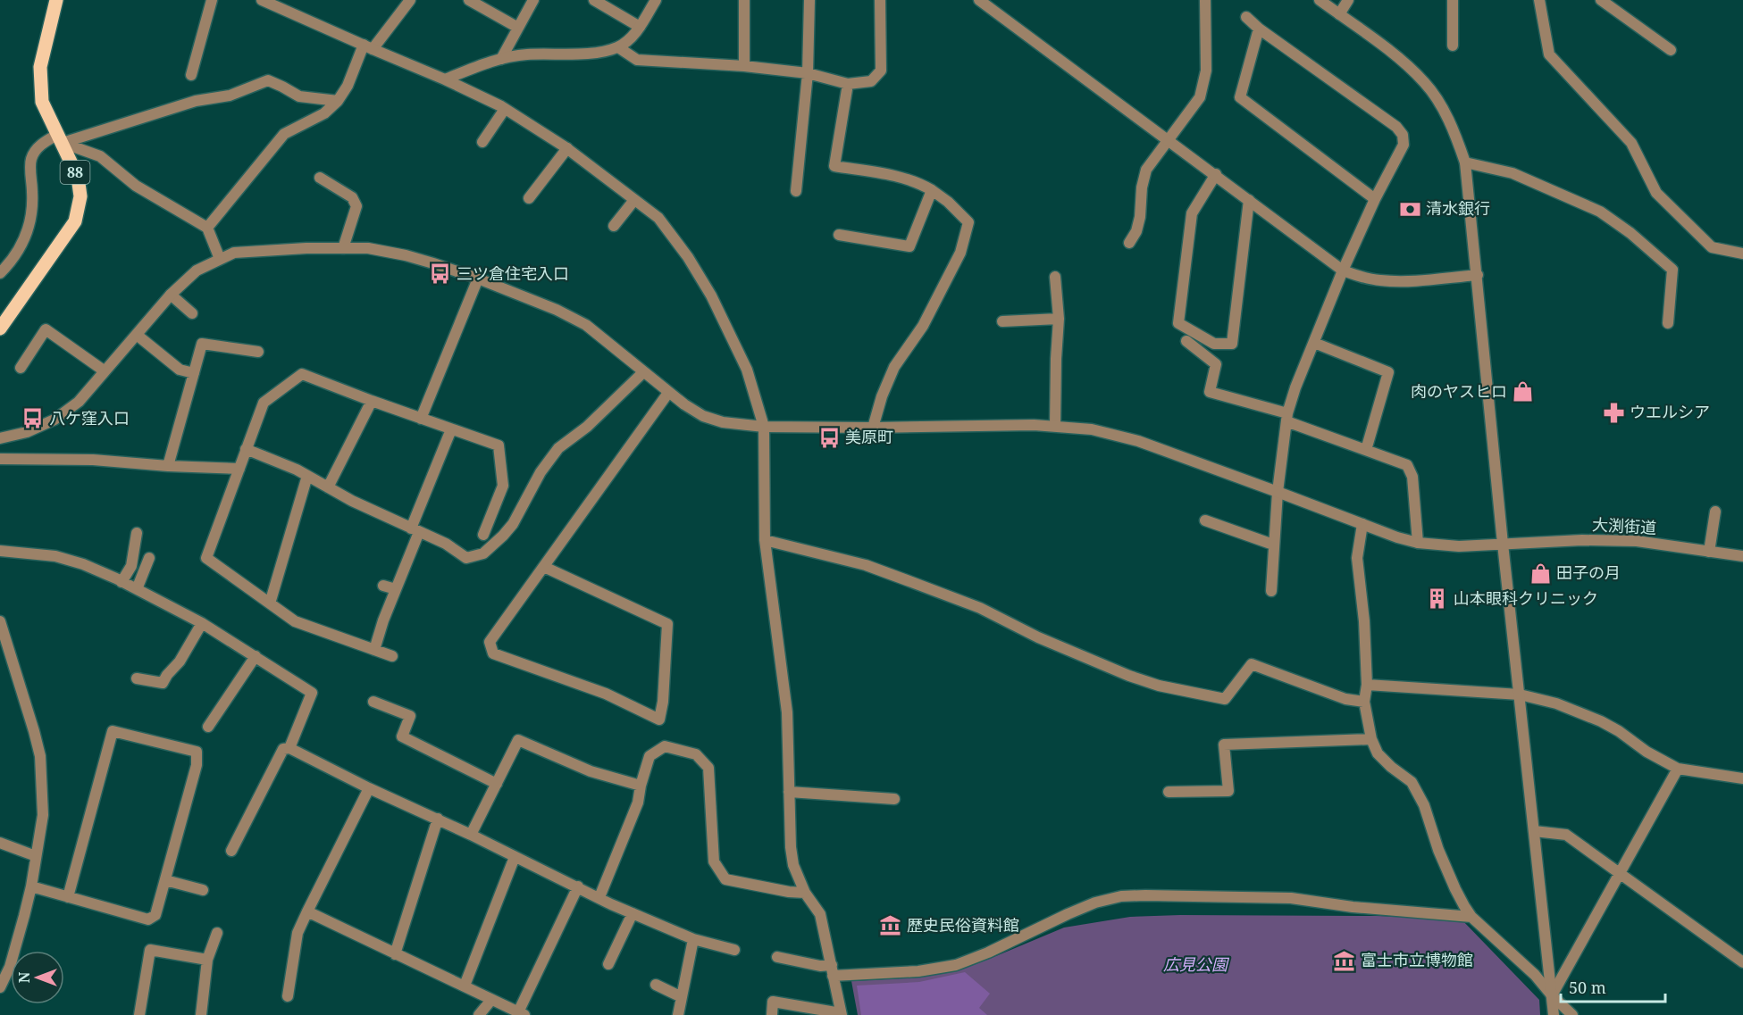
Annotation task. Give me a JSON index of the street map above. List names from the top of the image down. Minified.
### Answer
{"streets":{"main road":["88"],"street":["大渕街道"]},"parks":["広見公園"],"places":{"bank":["清水銀行"],"bus stop":["三ツ倉住宅入口","八ケ窪入口","美原町"],"shop":["肉のヤスヒロ","田子の月"],"pharmacy":["ウエルシア"],"building":["山本眼科クリニック"],"museum":["歴史民俗資料館","富士市立博物館"]},"scale_bar":"50 m","north":"left"}
